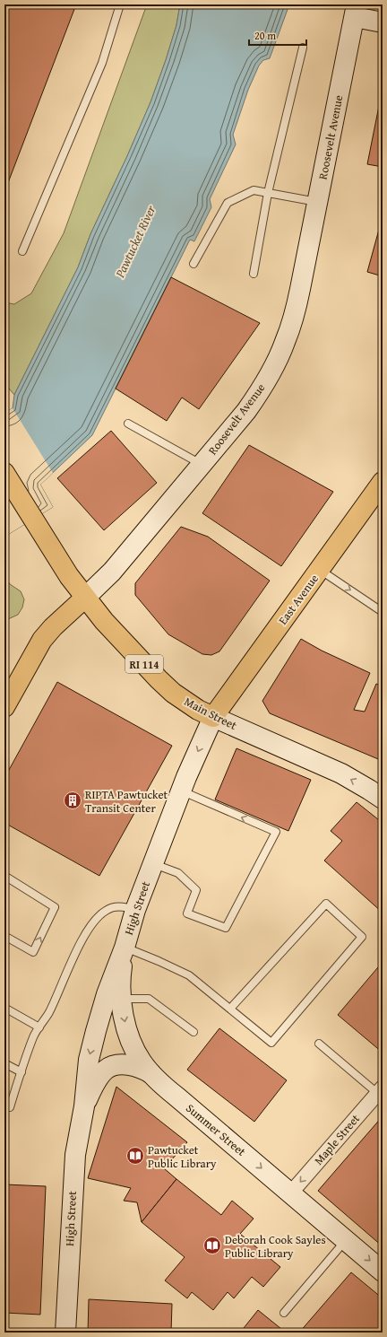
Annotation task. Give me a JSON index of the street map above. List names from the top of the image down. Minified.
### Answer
{"streets":{"main road":["Roosevelt Avenue","East Avenue","RI 114","Main Street","High Street","Summer Street"],"street":["Maple Street"]},"crossings":[["Roosevelt Avenue","Main Street"],["East Avenue","Main Street"],["East Avenue","High Street"],["Main Street","High Street"],["High Street","Summer Street"],["Summer Street","Maple Street"]],"one_way":["Main Street","Summer Street","Maple Street"],"water":["Pawtucket River"],"places":{"building":["RIPTA Pawtucket Transit Center"],"library":["Pawtucket Public Library","Deborah Cook Sayles Public Library"]},"scale_bar":"20 m"}
